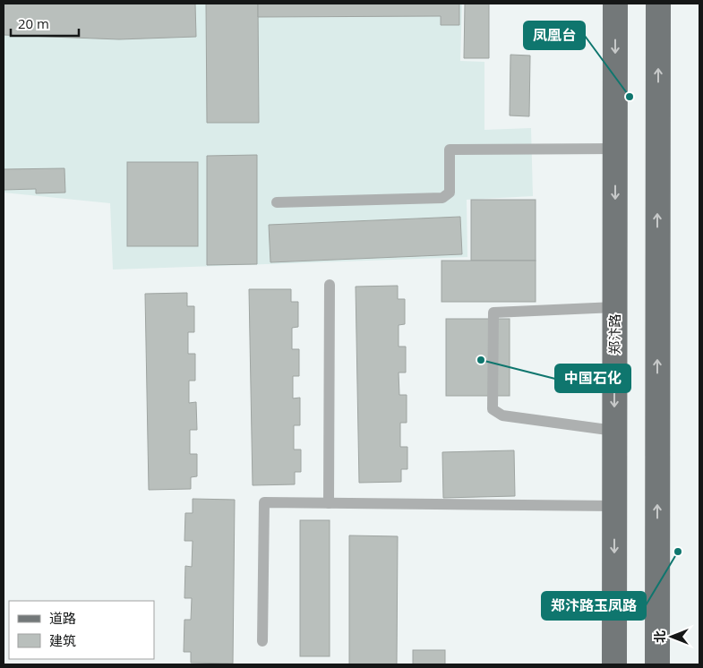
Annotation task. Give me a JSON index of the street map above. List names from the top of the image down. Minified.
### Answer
{"streets":{"main road":["郑汴路"]},"places":["凤凰台","中国石化","郑汴路玉凤路"],"legend":["道路","建筑"],"scale_bar":"20 m","north":"left"}
